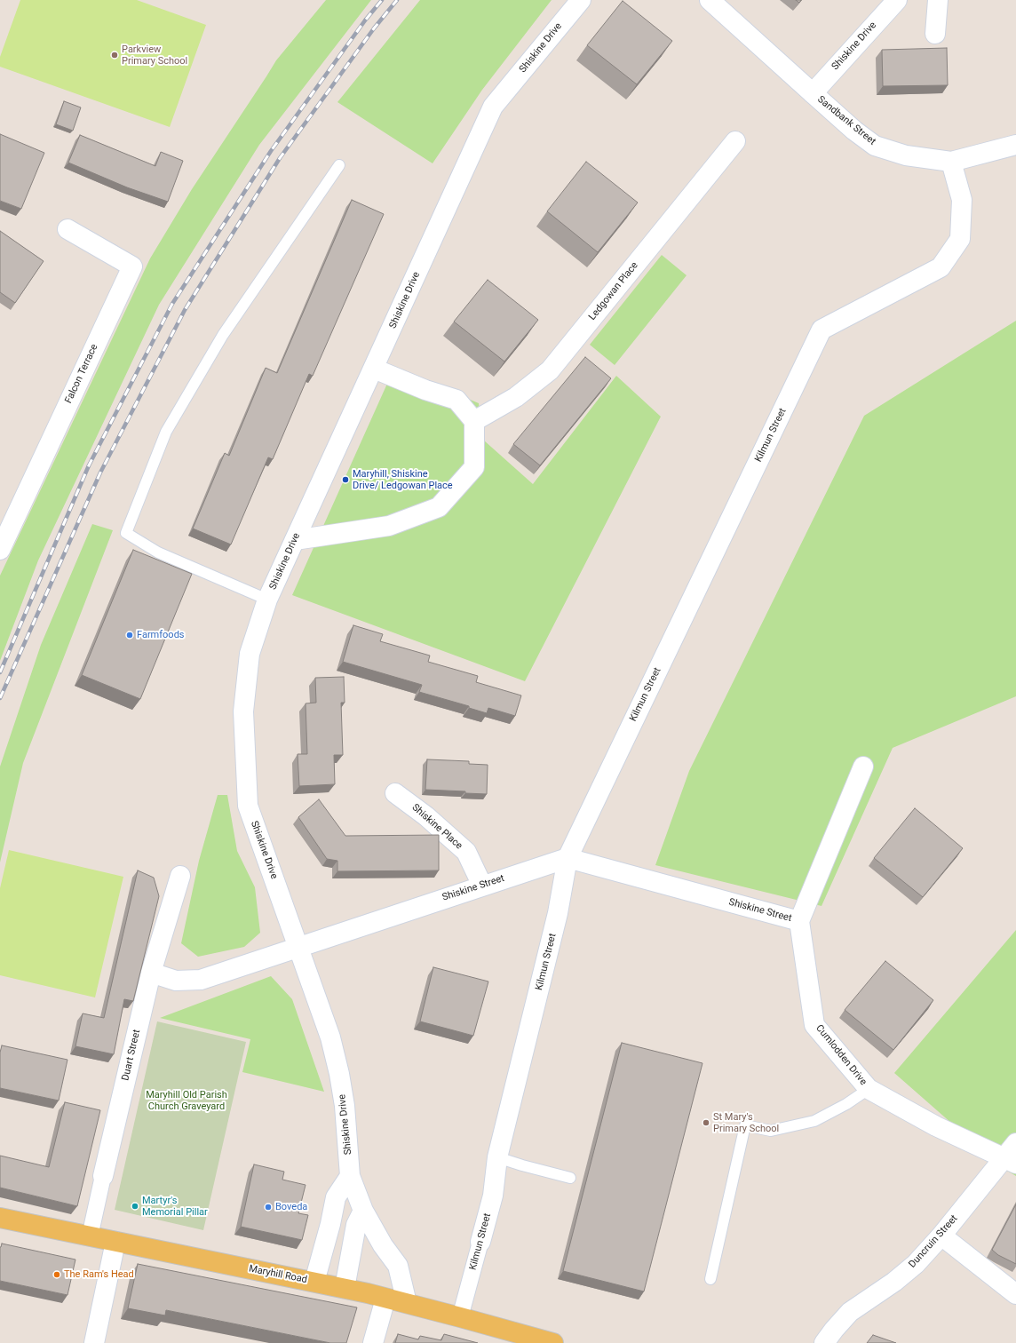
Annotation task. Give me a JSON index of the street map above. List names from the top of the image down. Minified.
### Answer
{"streets":{"main road":["Maryhill Road"],"street":["Shiskine Drive","Sandbank Street","Ledgowan Place","Falcon Terrace","Kilmun Street","Shiskine Place","Shiskine Street","Duart Street","Cumlodden Drive","Duncruin Street"]},"crossings":[["Shiskine Drive","Sandbank Street"],["Shiskine Drive","Shiskine Street"],["Shiskine Drive","Maryhill Road"],["Sandbank Street","Kilmun Street"],["Kilmun Street","Shiskine Street"],["Kilmun Street","Maryhill Road"],["Shiskine Place","Shiskine Street"],["Shiskine Street","Duart Street"],["Shiskine Street","Cumlodden Drive"],["Duart Street","Maryhill Road"],["Cumlodden Drive","Duncruin Street"]],"parks":["Maryhill Old Parish Church Graveyard"],"places":["Parkview Primary School","Maryhill, Shiskine Drive/ Ledgowan Place","Farmfoods","St Mary's Primary School","Martyr's Memorial Pillar","Boveda","The Ram's Head"]}
